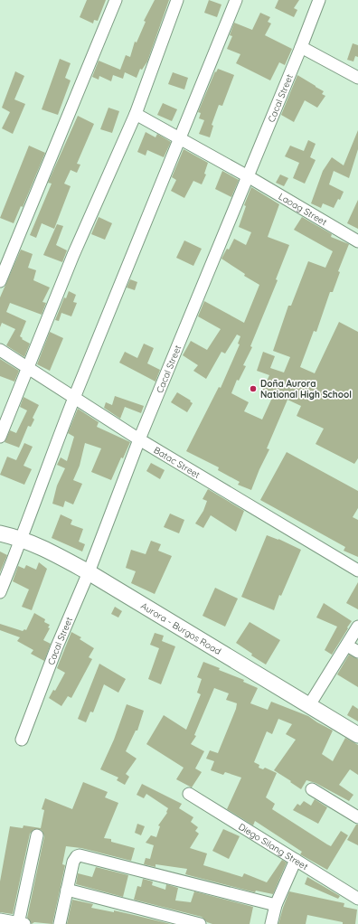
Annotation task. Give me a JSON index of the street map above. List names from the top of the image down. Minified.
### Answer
{"streets":{"main road":["Aurora - Burgos Road"],"street":["Cacal Street","Laoag Street","Batac Street","Diego Silang Street"]},"crossings":[["Cacal Street","Laoag Street"],["Cacal Street","Batac Street"],["Cacal Street","Aurora - Burgos Road"]],"places":["Doña Aurora National High School"]}
